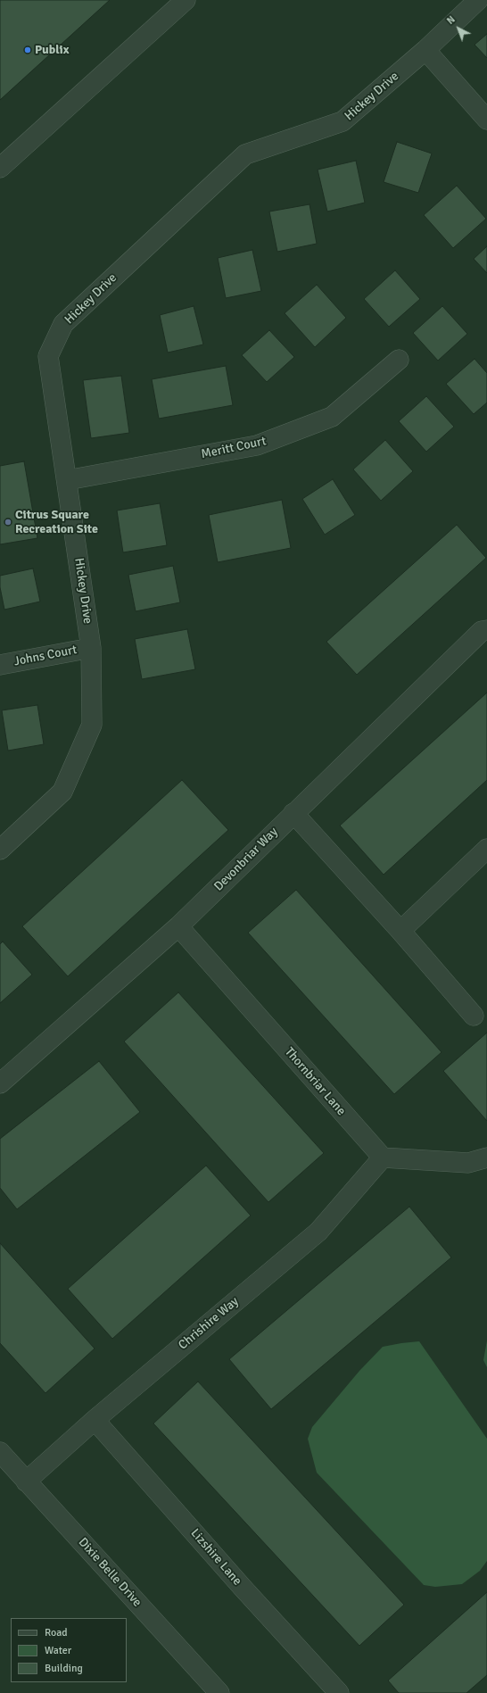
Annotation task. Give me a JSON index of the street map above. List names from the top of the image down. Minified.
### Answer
{"streets":{"street":["Hickey Drive","Meritt Court","Johns Court","Devonbriar Way","Thornbriar Lane","Chrishire Way","Lizshire Lane","Dixie Belle Drive"]},"crossings":[["Hickey Drive","Meritt Court"],["Hickey Drive","Johns Court"],["Devonbriar Way","Thornbriar Lane"],["Thornbriar Lane","Chrishire Way"],["Chrishire Way","Lizshire Lane"],["Chrishire Way","Dixie Belle Drive"]],"places":["Publix","Citrus Square Recreation Site"],"legend":["Road","Water","Building"],"north":"top left"}
